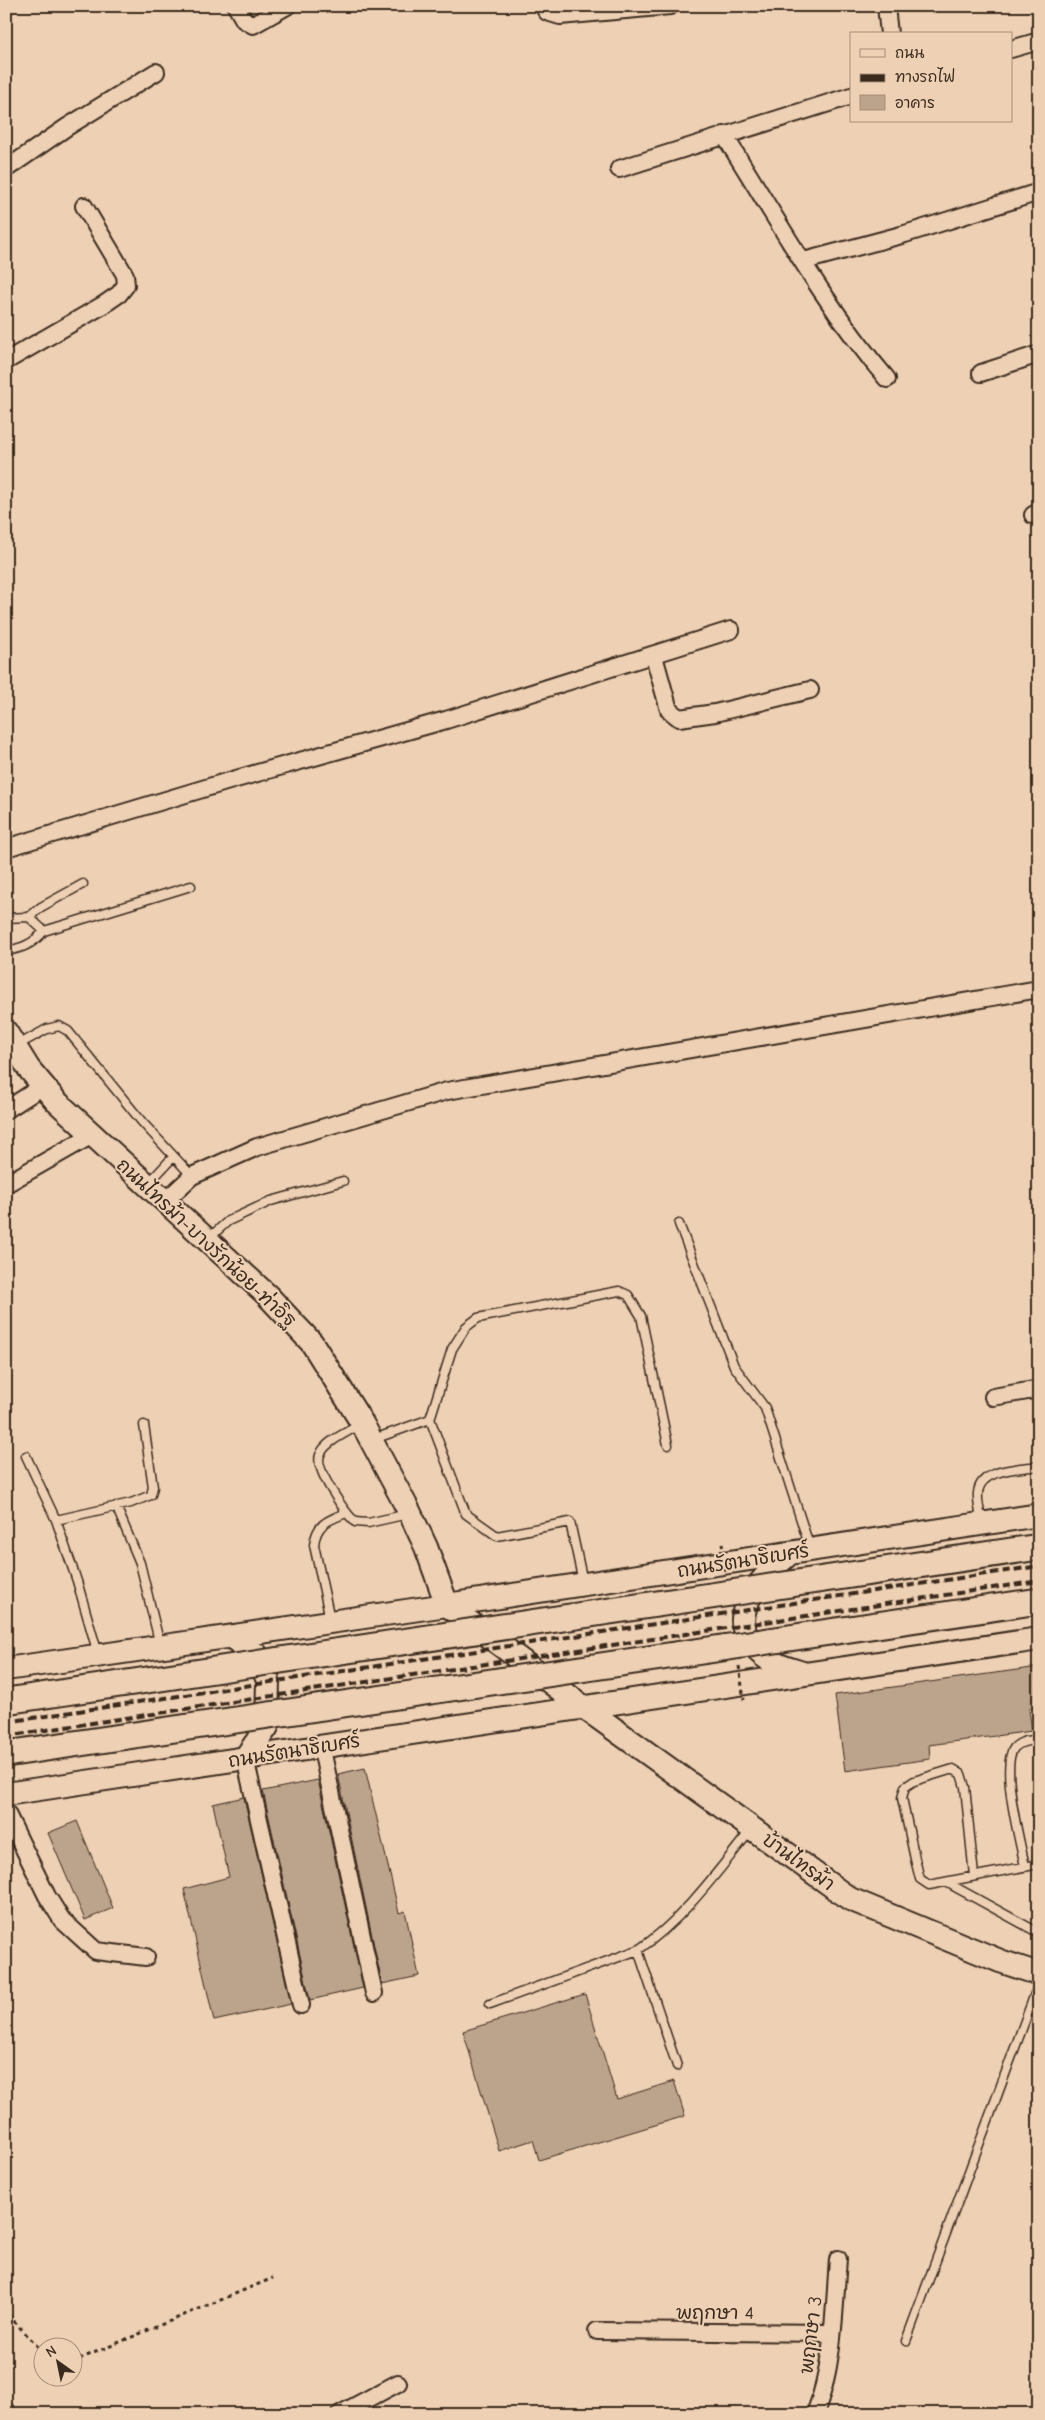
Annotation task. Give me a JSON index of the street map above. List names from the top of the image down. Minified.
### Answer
{"streets":{"main road":["ถนนไทรม้า-บางรักน้อย-ท่าอิฐ","ถนนรัตนาธิเบศร์","บ้านไทรม้า"],"street":["พฤกษา 4","พฤกษา 3"]},"crossings":[["ถนนไทรม้า-บางรักน้อย-ท่าอิฐ","ถนนรัตนาธิเบศร์"],["ถนนรัตนาธิเบศร์","บ้านไทรม้า"],["พฤกษา 4","พฤกษา 3"]],"legend":["ถนน","ทางรถไฟ","อาคาร"],"north":"top left"}
